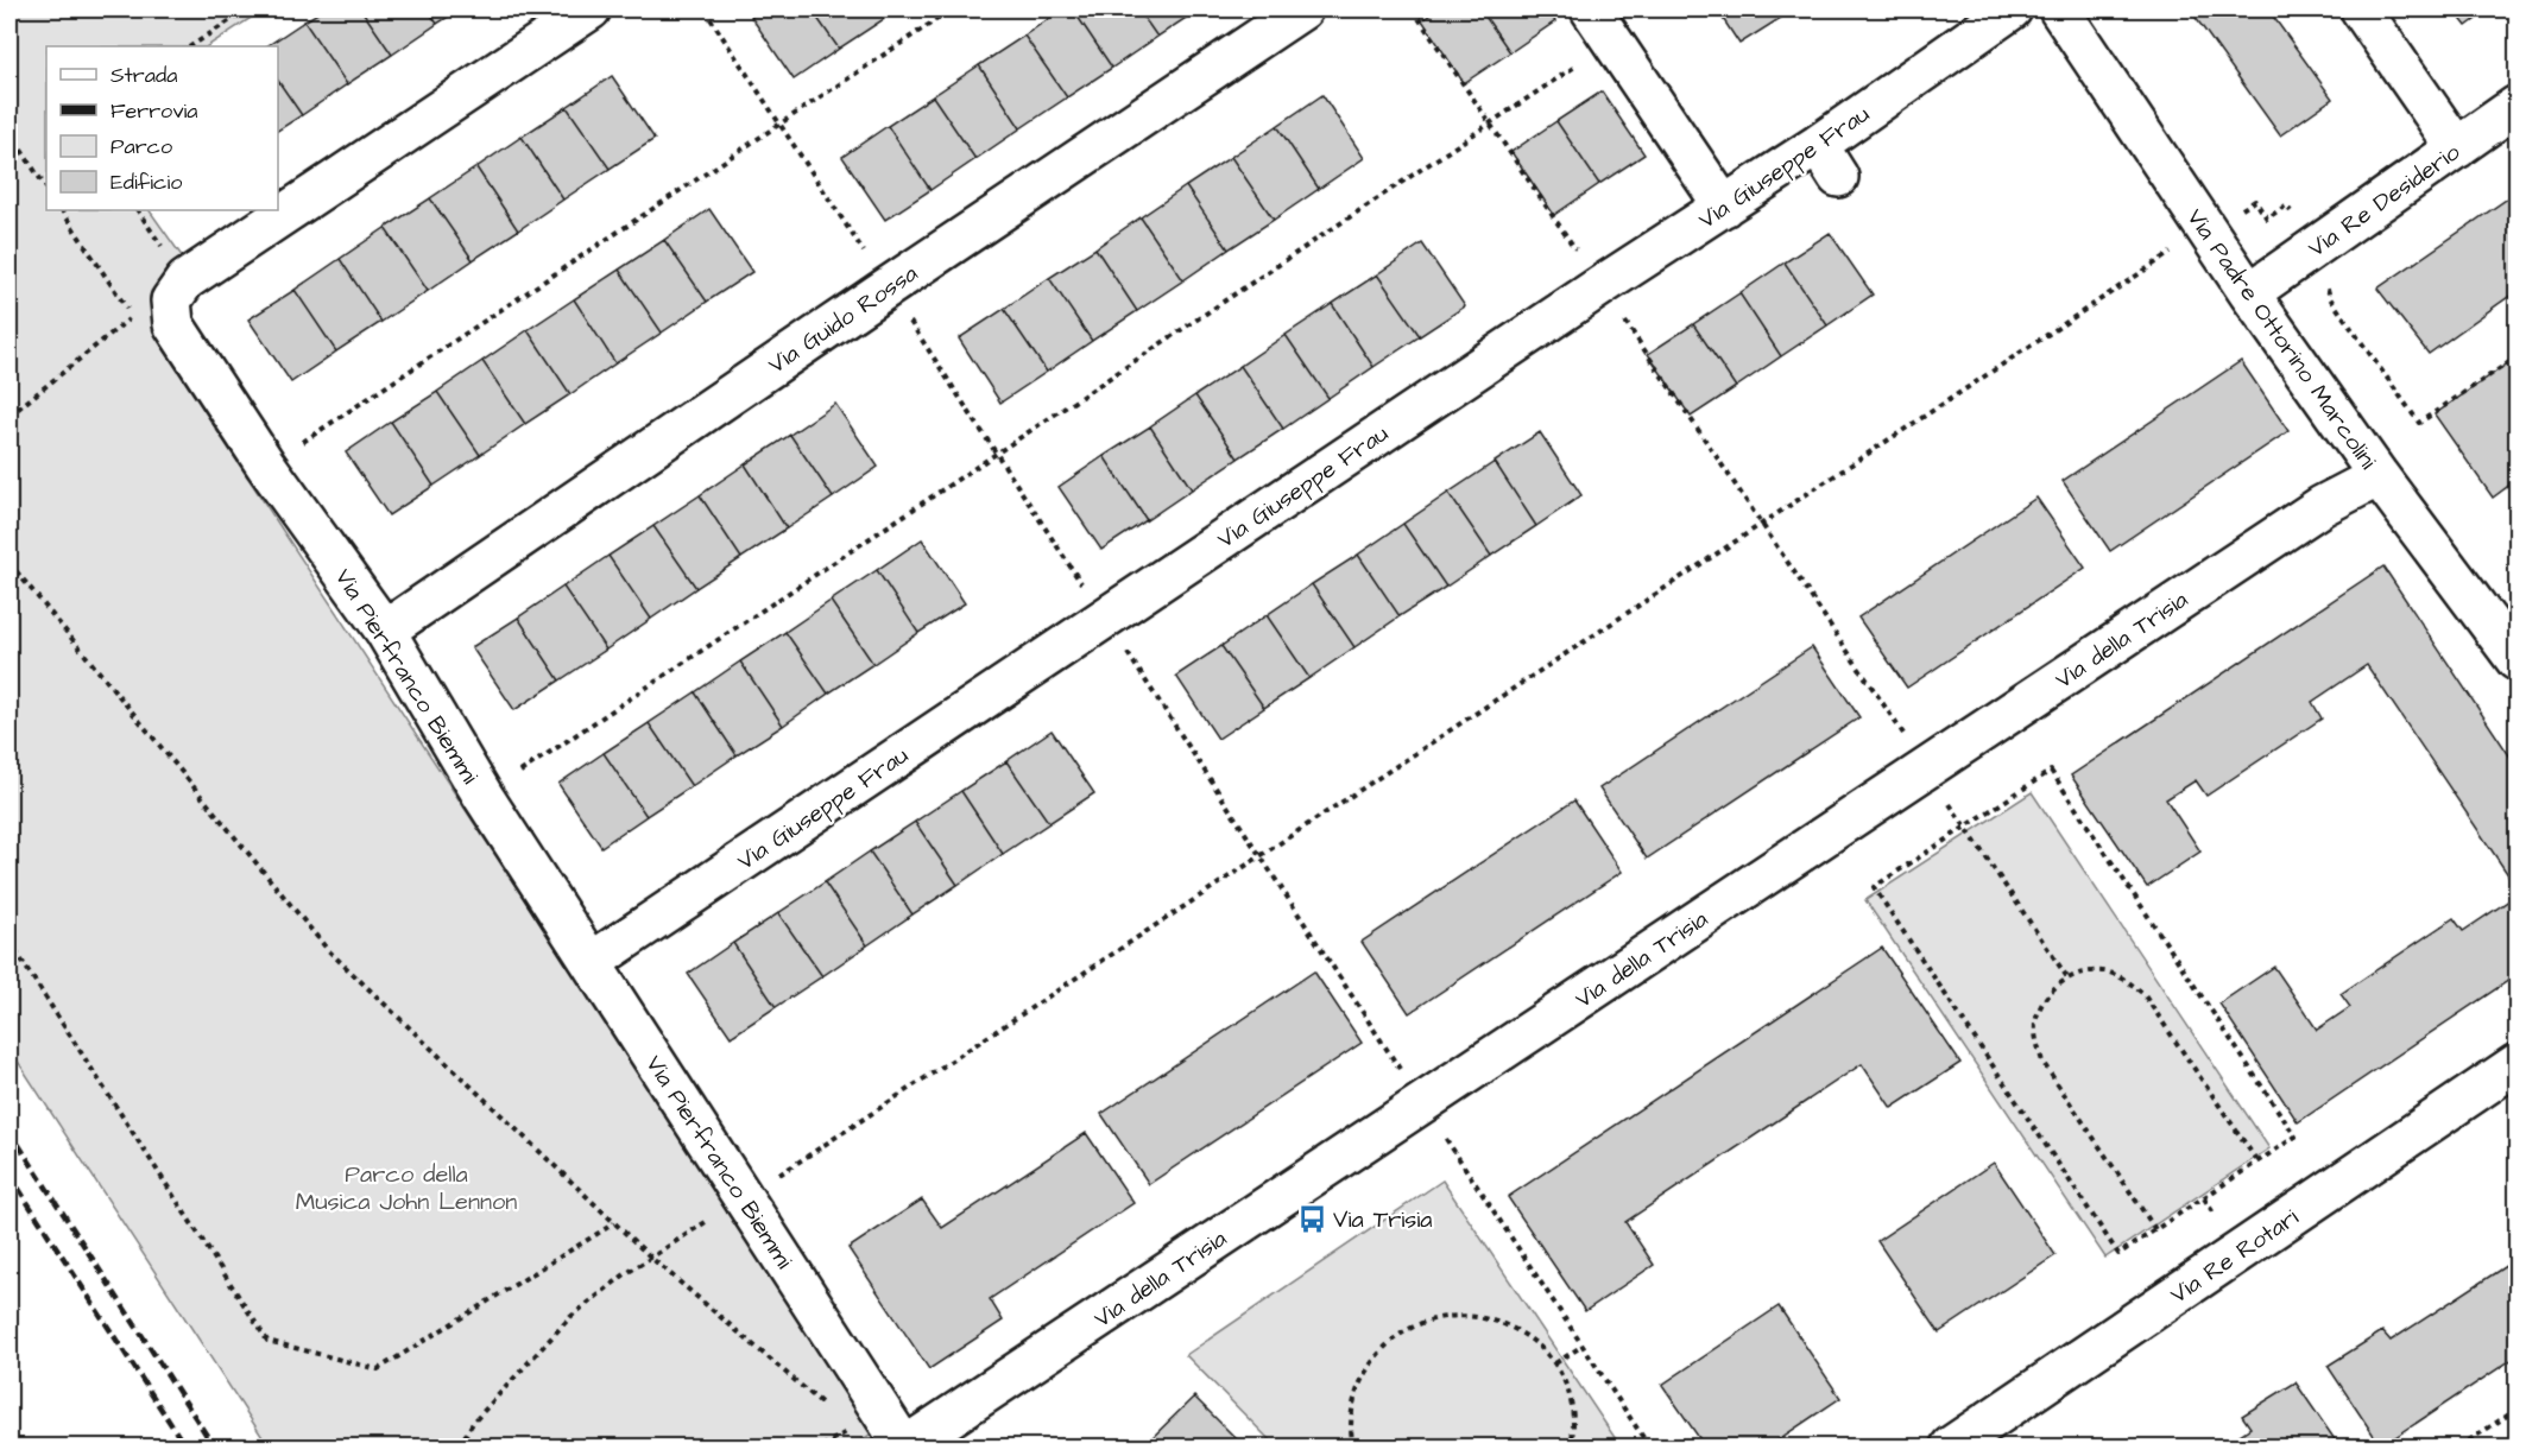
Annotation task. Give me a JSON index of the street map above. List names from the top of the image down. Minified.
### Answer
{"streets":{"street":["Via Giuseppe Frau","Via Re Desiderio","Via Guido Rossa","Via Padre Ottorino Marcolini","Via della Trisia","Via Pierfranco Biemmi","Via Re Rotari"]},"crossings":[["Via Giuseppe Frau","Via Pierfranco Biemmi"],["Via Re Desiderio","Via Padre Ottorino Marcolini"],["Via Guido Rossa","Via Pierfranco Biemmi"],["Via Padre Ottorino Marcolini","Via della Trisia"],["Via della Trisia","Via Pierfranco Biemmi"]],"parks":["Parco della Musica John Lennon"],"places":{"bus stop":["Via Trisia"]},"legend":["Strada","Ferrovia","Parco","Edificio"]}
